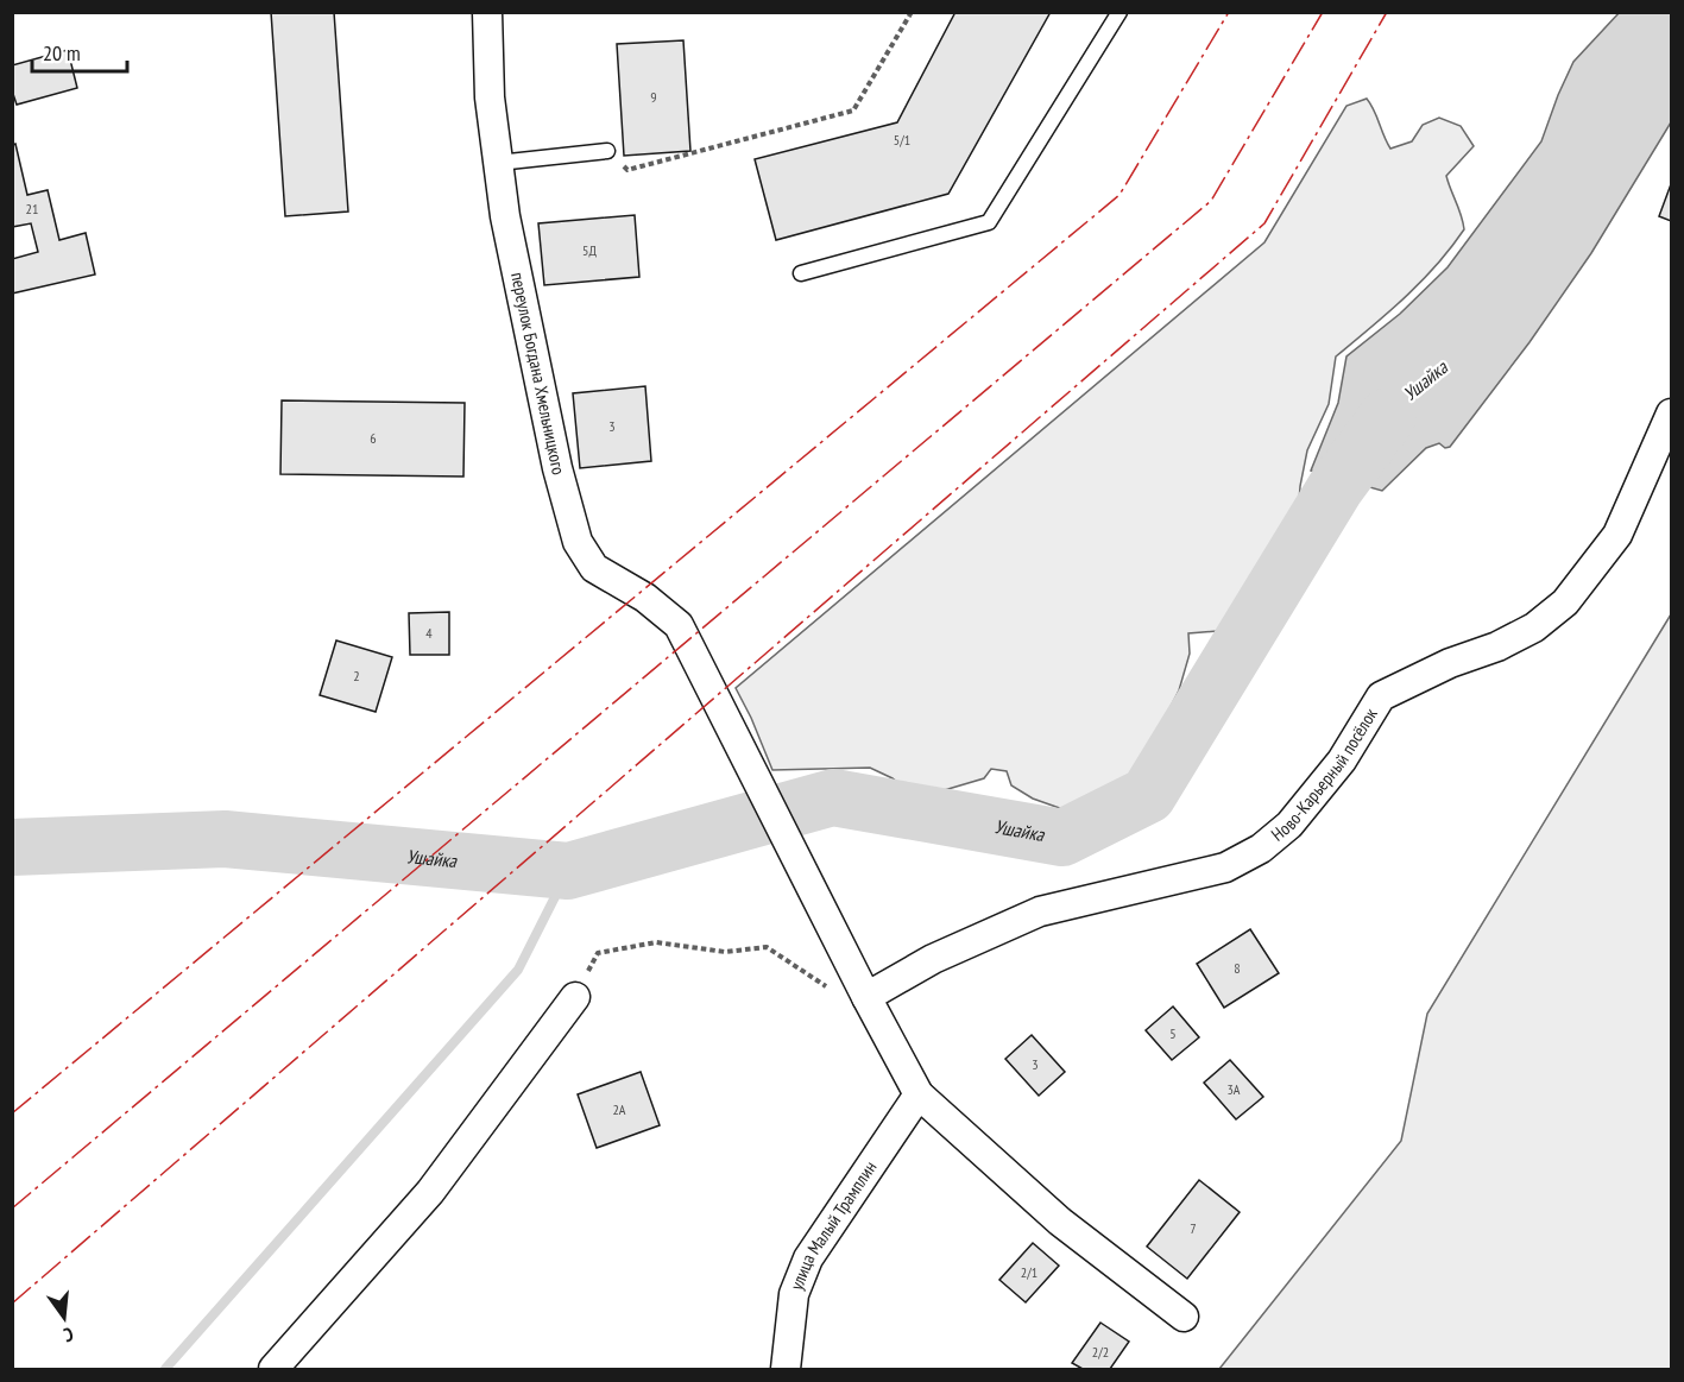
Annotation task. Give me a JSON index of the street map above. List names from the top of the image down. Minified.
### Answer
{"streets":{"street":["переулок Богдана Хмельницкого","Ново-Карьерный посёлок","улица Малый Трамплин"]},"crossings":[["переулок Богдана Хмельницкого","Ново-Карьерный посёлок"],["переулок Богдана Хмельницкого","улица Малый Трамплин"]],"water":["Ушайка"],"house_numbers":["9","5/1","21","5Д","3","6","4","2","8","5","3","3А","2А","7","2/1","2/2"],"scale_bar":"20 m","north":"bottom"}
